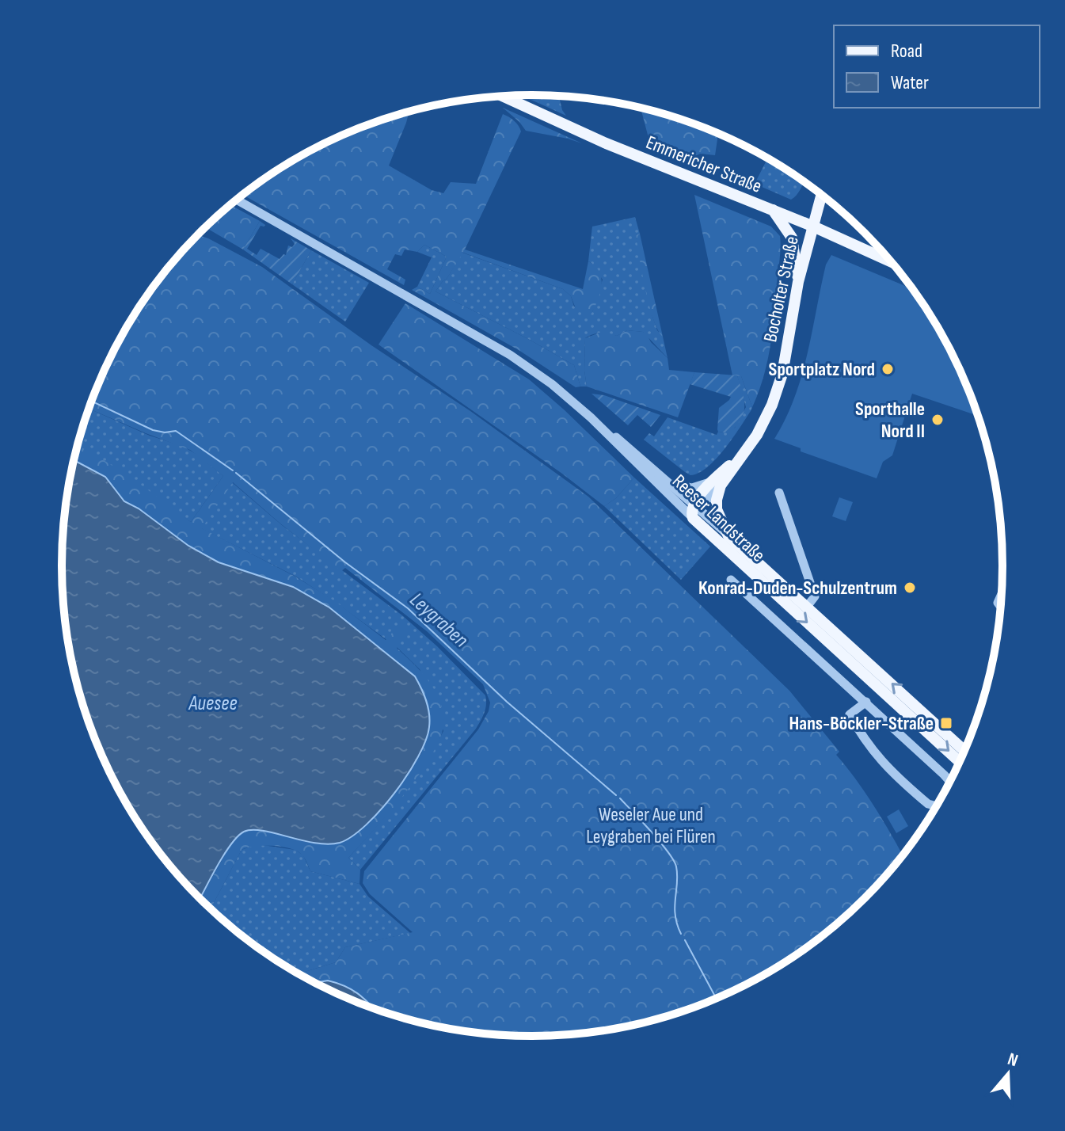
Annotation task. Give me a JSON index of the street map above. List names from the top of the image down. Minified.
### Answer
{"streets":{"main road":["Emmericher Straße","Bocholter Straße","Reeser Landstraße"]},"crossings":[["Emmericher Straße","Bocholter Straße"],["Bocholter Straße","Reeser Landstraße"]],"water":["Leygraben","Auesee"],"parks":["Weseler Aue und Leygraben bei Flüren"],"places":{"other":["Sportplatz Nord","Sporthalle Nord II","Konrad-Duden-Schulzentrum"],"transit":["Hans-Böckler-Straße"]},"legend":["Road","Water"],"north":"top"}
